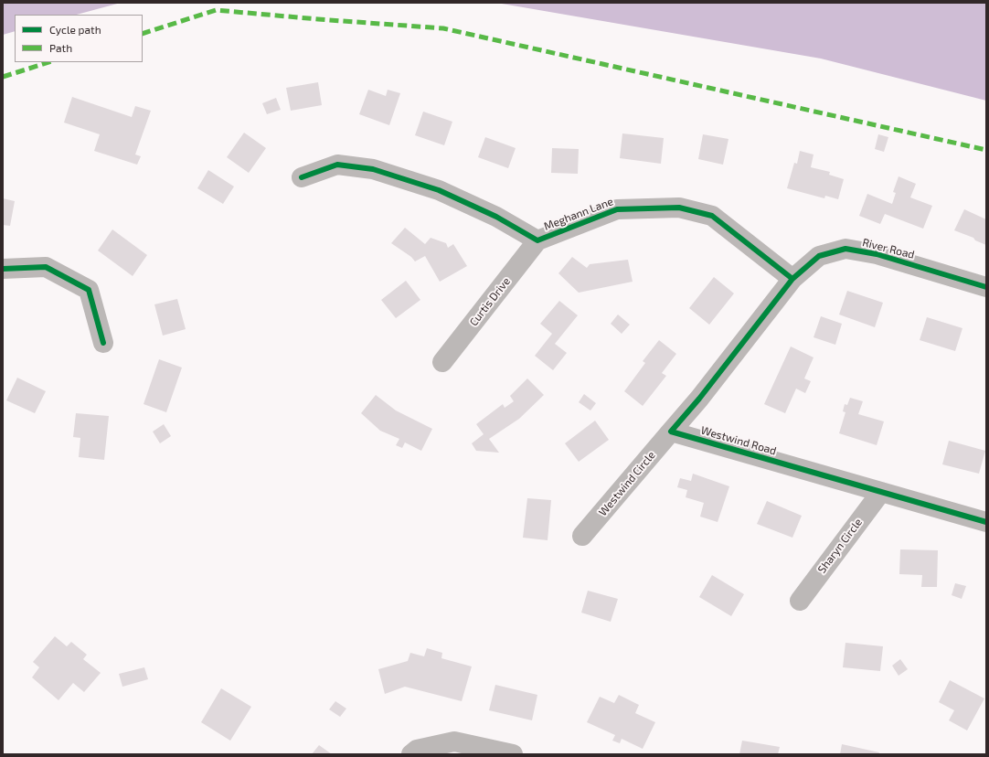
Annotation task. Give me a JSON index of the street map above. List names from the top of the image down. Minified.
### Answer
{"streets":{"street":["Meghann Lane","River Road","Curtis Drive","Westwind Road","Westwind Circle","Sharyn Circle"]},"crossings":[["Meghann Lane","River Road"],["Meghann Lane","Curtis Drive"],["Westwind Road","Westwind Circle"],["Westwind Road","Sharyn Circle"]],"legend":["Cycle path","Path"]}
